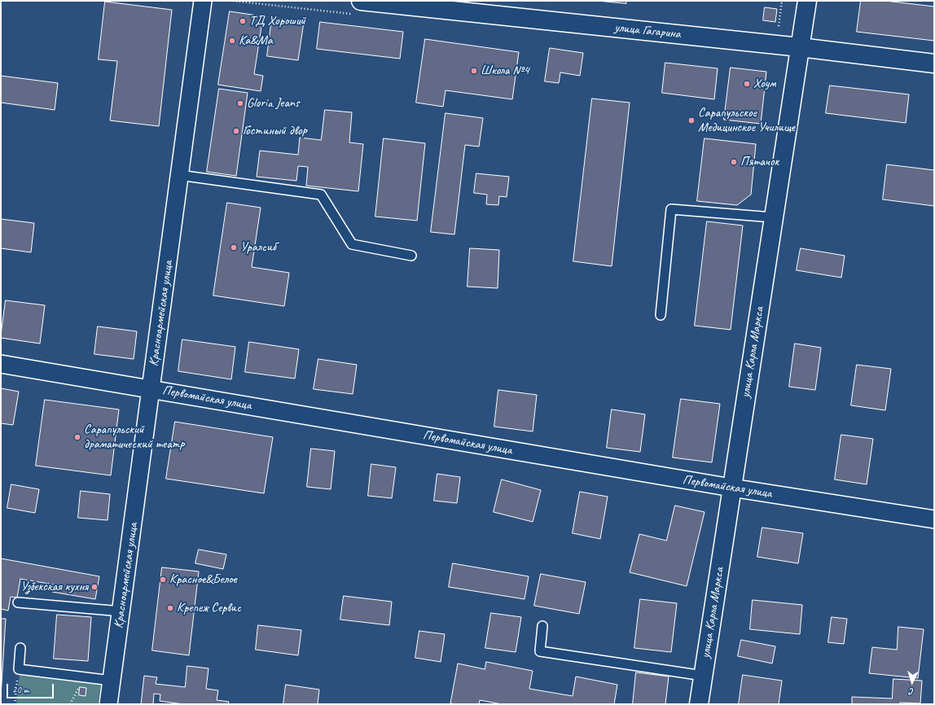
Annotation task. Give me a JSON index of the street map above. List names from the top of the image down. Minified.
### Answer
{"streets":{"main road":["улица Гагарина","улица Карла Маркса"],"street":["Красноармейская улица","Первомайская улица"]},"crossings":[["улица Гагарина","улица Карла Маркса"],["Красноармейская улица","Первомайская улица"],["улица Карла Маркса","Первомайская улица"]],"places":["ТД Хороший","Ka&Ma","Школа №4","Хоум","Gloria Jeans","Сарапульское Медицинское Училище","Гостиный двор","Пятачок","Уралсиб","Сарапульский драматический театр","Красное&Белое","Узбекская кухня","Крепеж Сервис"],"scale_bar":"20 m","north":"bottom"}
